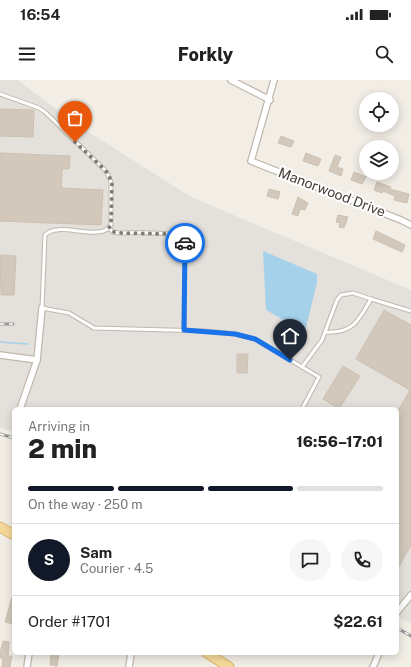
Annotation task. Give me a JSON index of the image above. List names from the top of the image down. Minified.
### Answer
{"streets":{"street":["Manorwood Drive"]},"page":{"status":"16:54","header":"Forkly","heading":["2 min","Arriving in","16:56–17:01"],"panel":["Sam","Courier · 4.5","Order #1701","$22.61"],"bar":"On the way · 250 m","round":"S"}}
